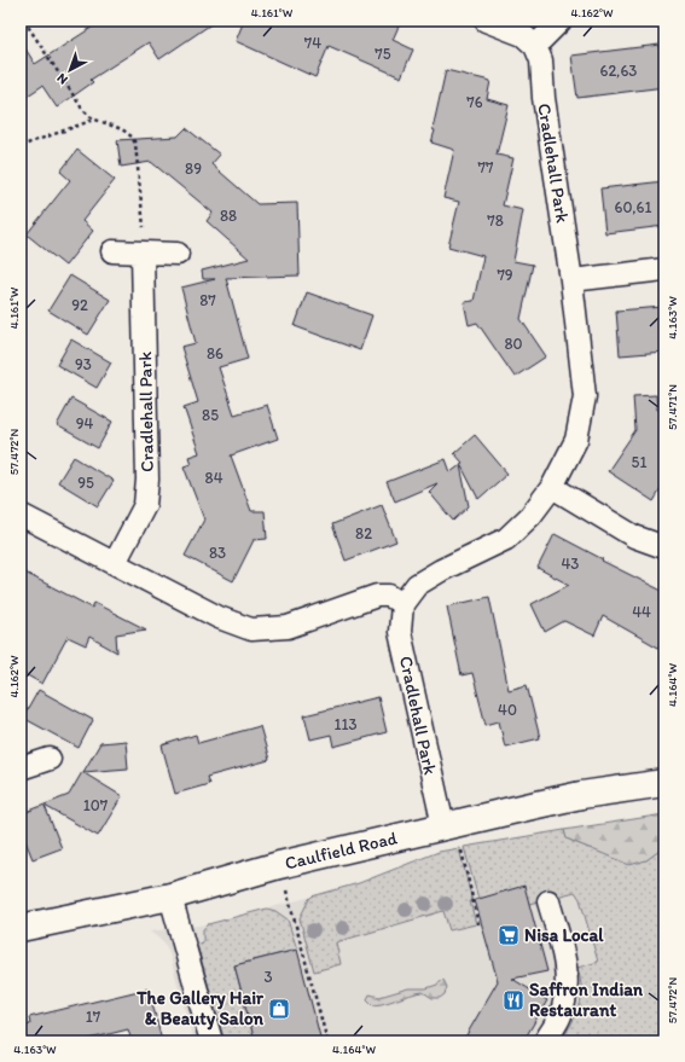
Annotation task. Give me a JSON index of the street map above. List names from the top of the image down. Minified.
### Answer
{"streets":{"street":["Cradlehall Park","Caulfield Road"]},"crossings":[["Cradlehall Park","Caulfield Road"]],"places":{"supermarket":["Nisa Local"],"restaurant":["Saffron Indian Restaurant"],"shop":["The Gallery Hair & Beauty Salon"]},"house_numbers":["74","75","62,63","76","77","89","60,61","88","78","79","87","92","80","86","93","85","94","51","84","95","82","83","43","44","40","113","107","3","17"],"north":"bottom left","coordinates":["4.161°W","4.162°W","4.163°W","57.471°N","57.472°N","4.164°W"]}
